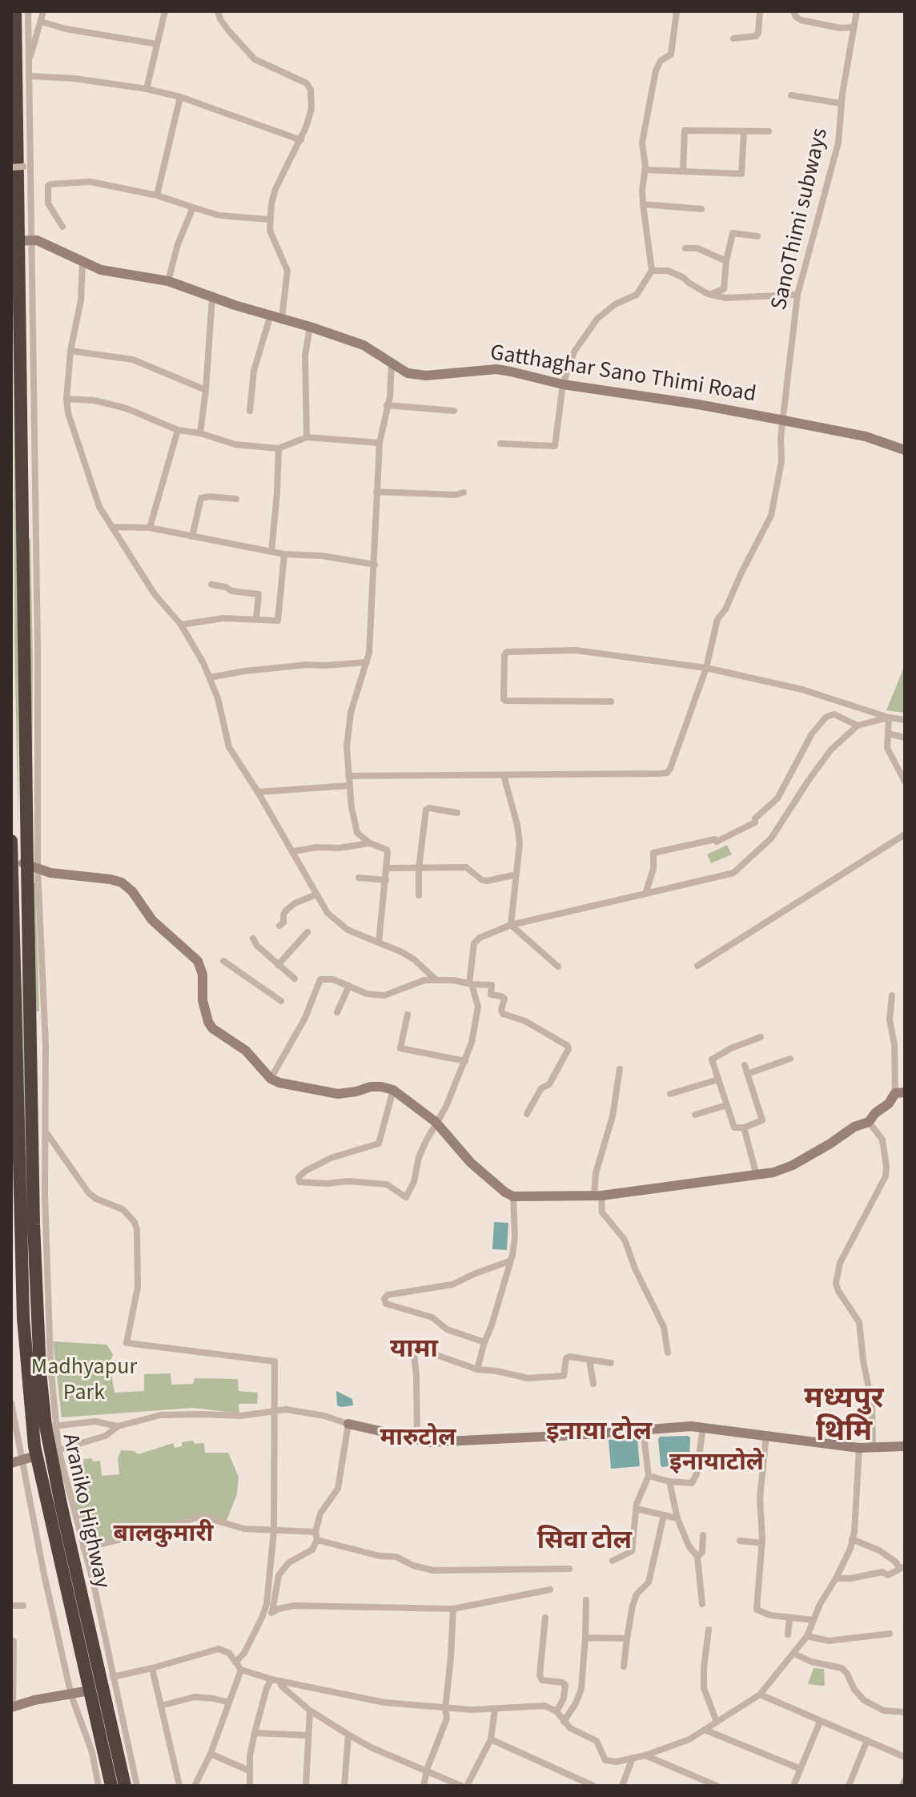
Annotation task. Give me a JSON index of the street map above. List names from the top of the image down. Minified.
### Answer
{"streets":{"highway":["Araniko Highway"],"main road":["Gatthaghar Sano Thimi Road"],"street":["SanoThimi subways"]},"crossings":[["SanoThimi subways","Gatthaghar Sano Thimi Road"],["Gatthaghar Sano Thimi Road","Araniko Highway"]],"districts":["यामा","मध्यपुर थिमि","इनाया टोल","मारुटोल","इनायाटोले","बालकुमारी","सिवा टोल"],"parks":["Madhyapur Park"]}
